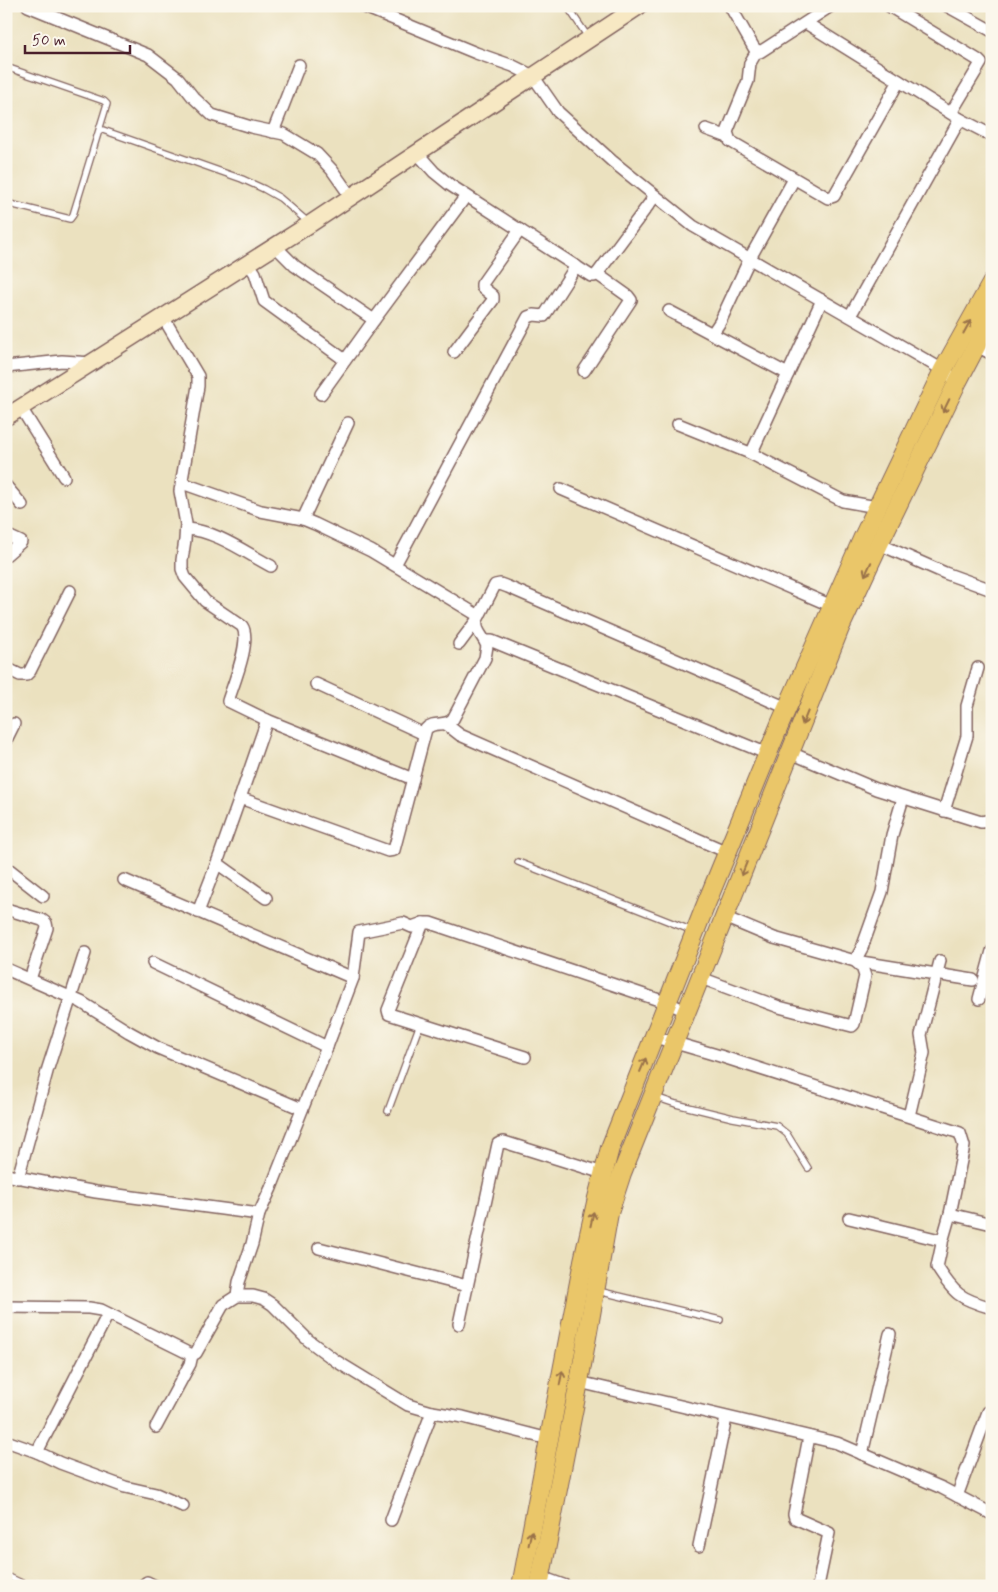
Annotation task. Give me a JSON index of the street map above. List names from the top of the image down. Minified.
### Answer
{"scale_bar":"50 m"}
